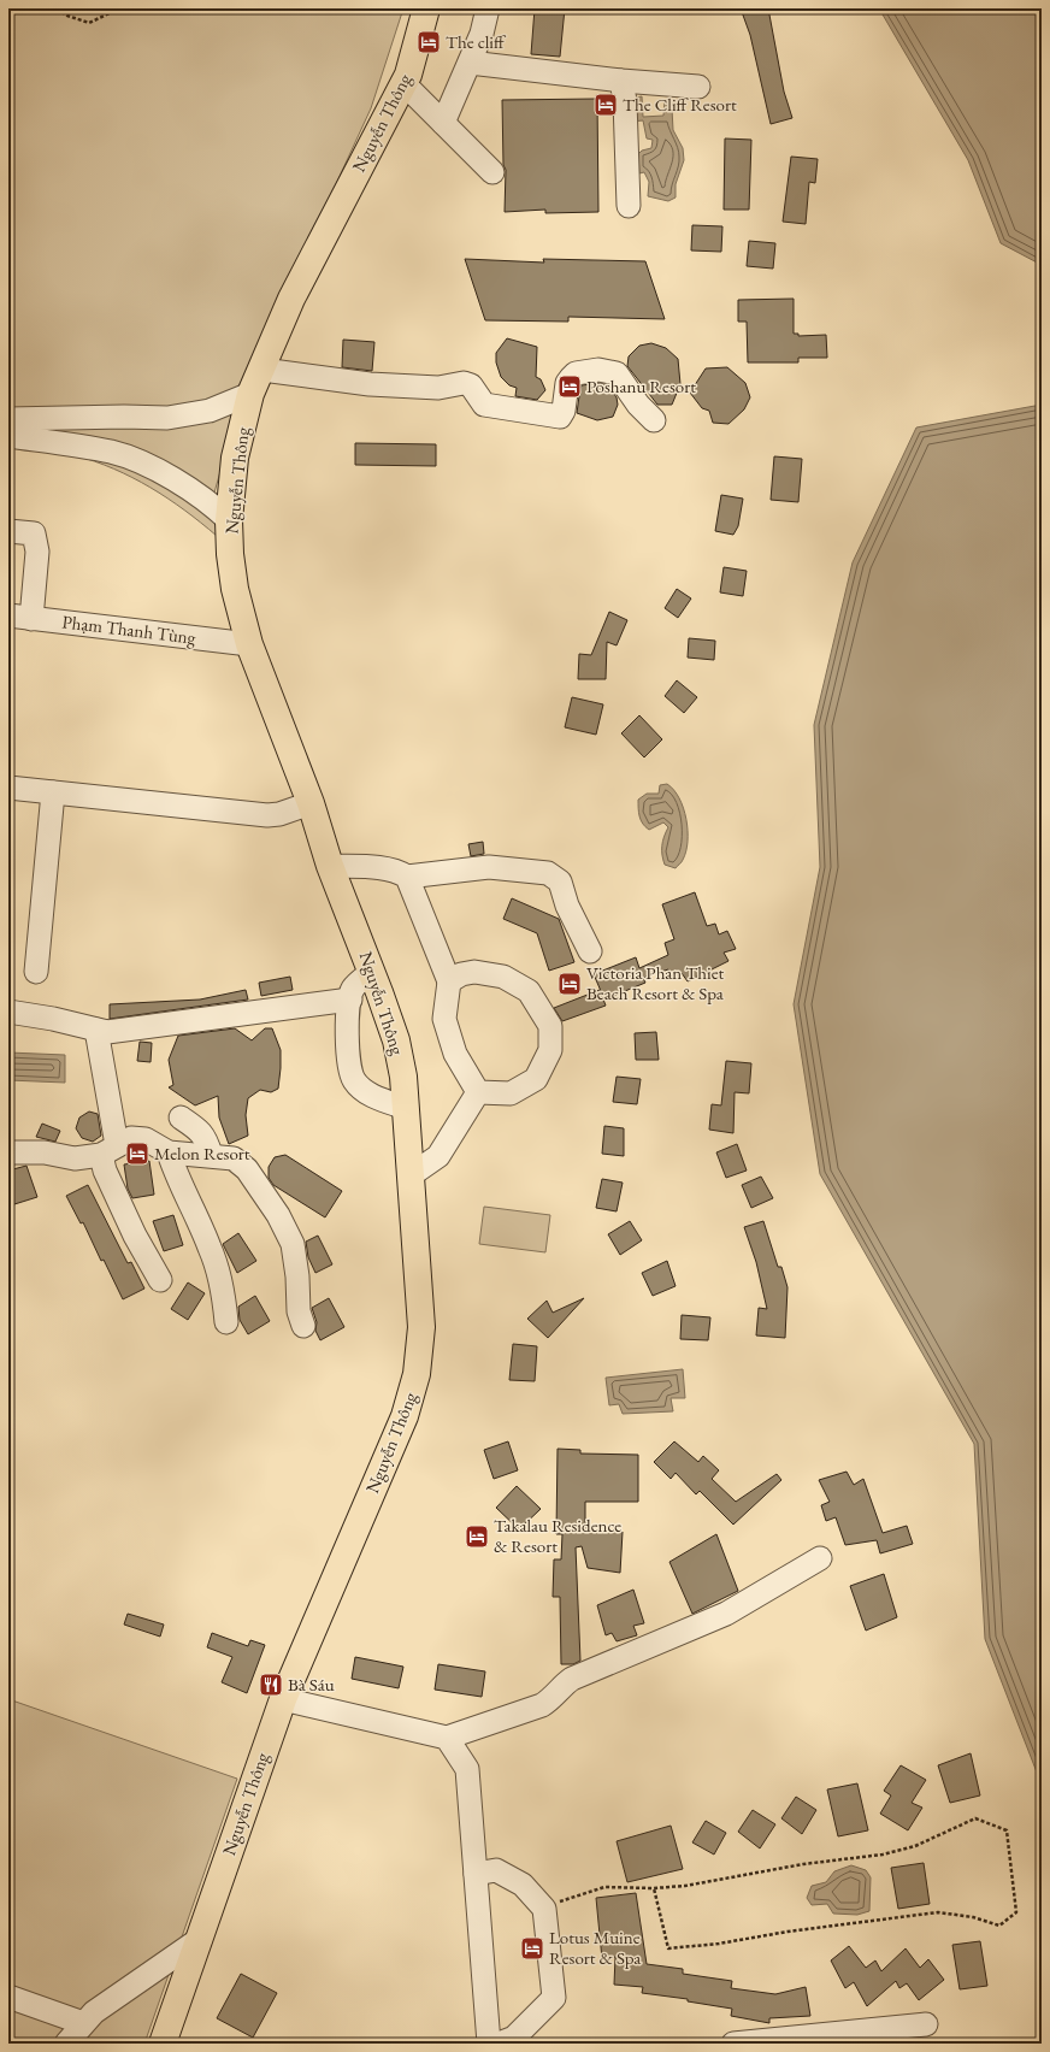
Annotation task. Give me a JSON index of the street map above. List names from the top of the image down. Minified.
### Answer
{"streets":{"main road":["Nguyễn Thông"],"street":["Phạm Thanh Tùng"]},"crossings":[["Nguyễn Thông","Phạm Thanh Tùng"]],"places":{"hotel":["The cliff","The Cliff Resort","Poshanu Resort","Victoria Phan Thiet Beach Resort & Spa","Melon Resort","Takalau Residence & Resort","Lotus Muine Resort & Spa"],"restaurant":["Bà Sáu"]}}
